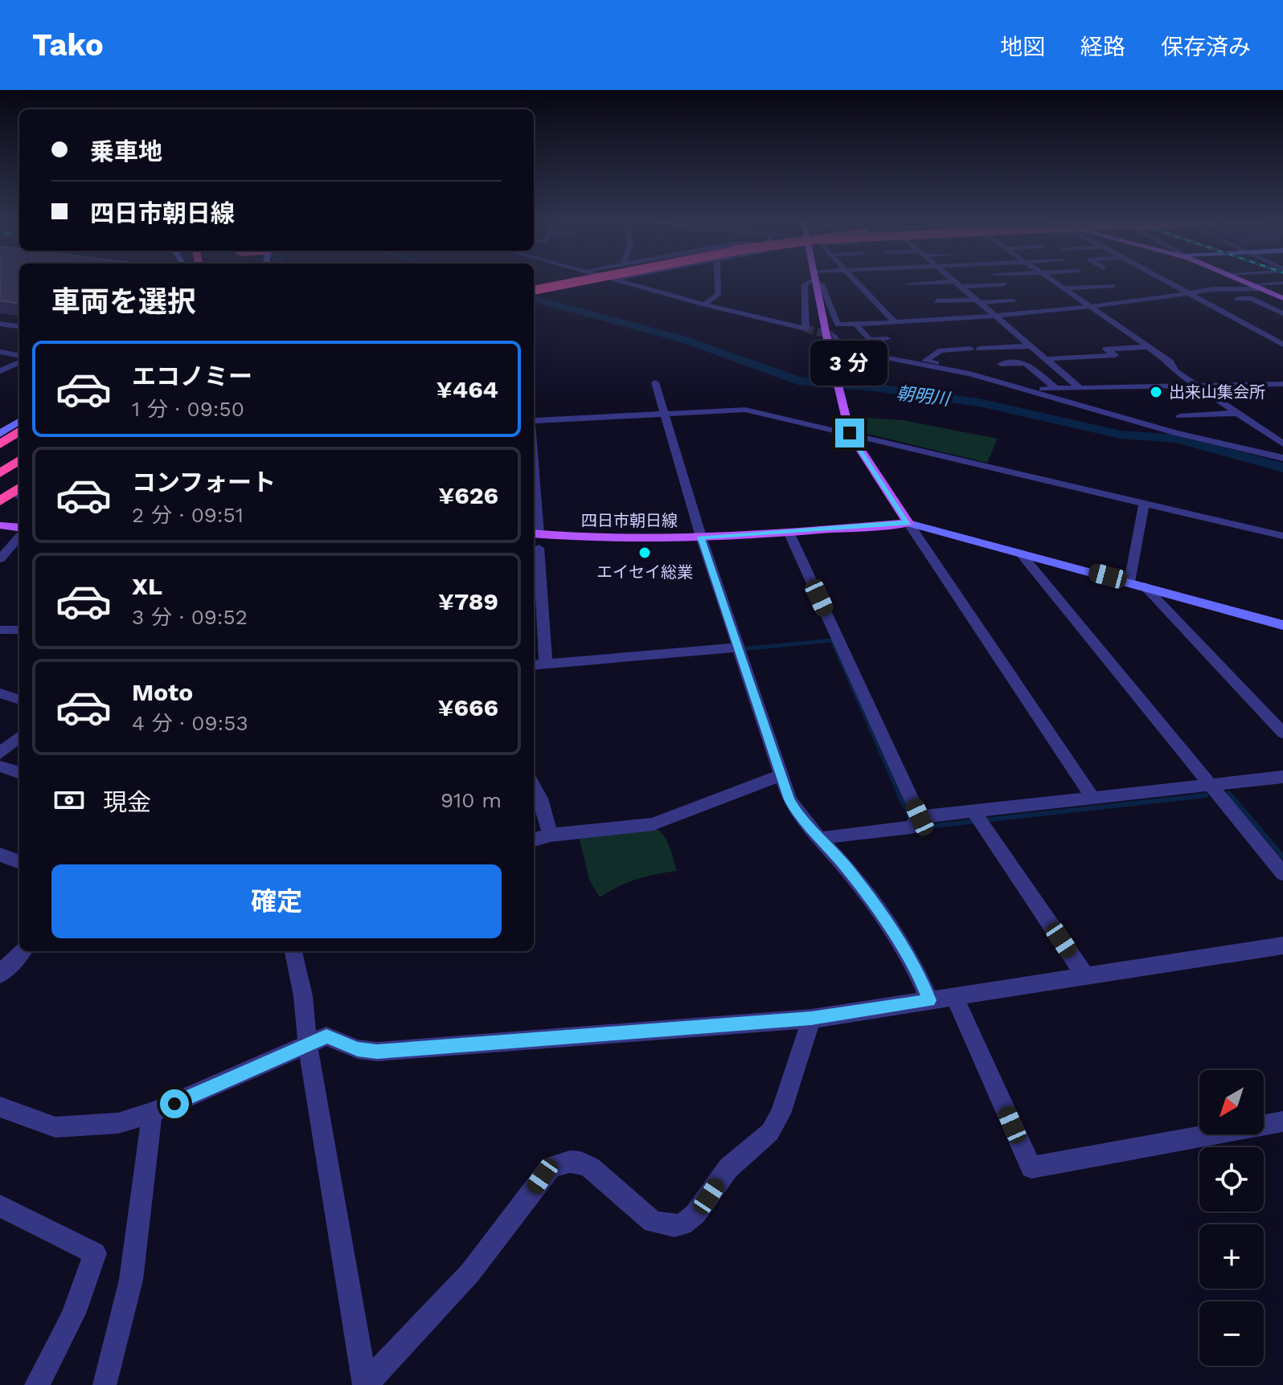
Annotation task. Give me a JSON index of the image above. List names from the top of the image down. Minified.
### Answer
{"streets":{"main road":["四日市朝日線"]},"water":["朝明川"],"places":["出来山集会所","エイセイ総業"],"north":"bottom left","page":{"header":"Tako","nav":["地図","経路","保存済み"],"banner":["乗車地","四日市朝日線"],"heading":"車両を選択","bubble":"3 分","list":[{"name":"エコノミー","note":"1 分 · 09:50","value":"¥464"},{"name":"コンフォート","note":"2 分 · 09:51","value":"¥626"},{"name":"XL","note":"3 分 · 09:52","value":"¥789"},{"name":"Moto","note":"4 分 · 09:53","value":"¥666"}],"pay":["現金","910 m"],"buttons":"確定","map_buttons":["+","−"]}}
